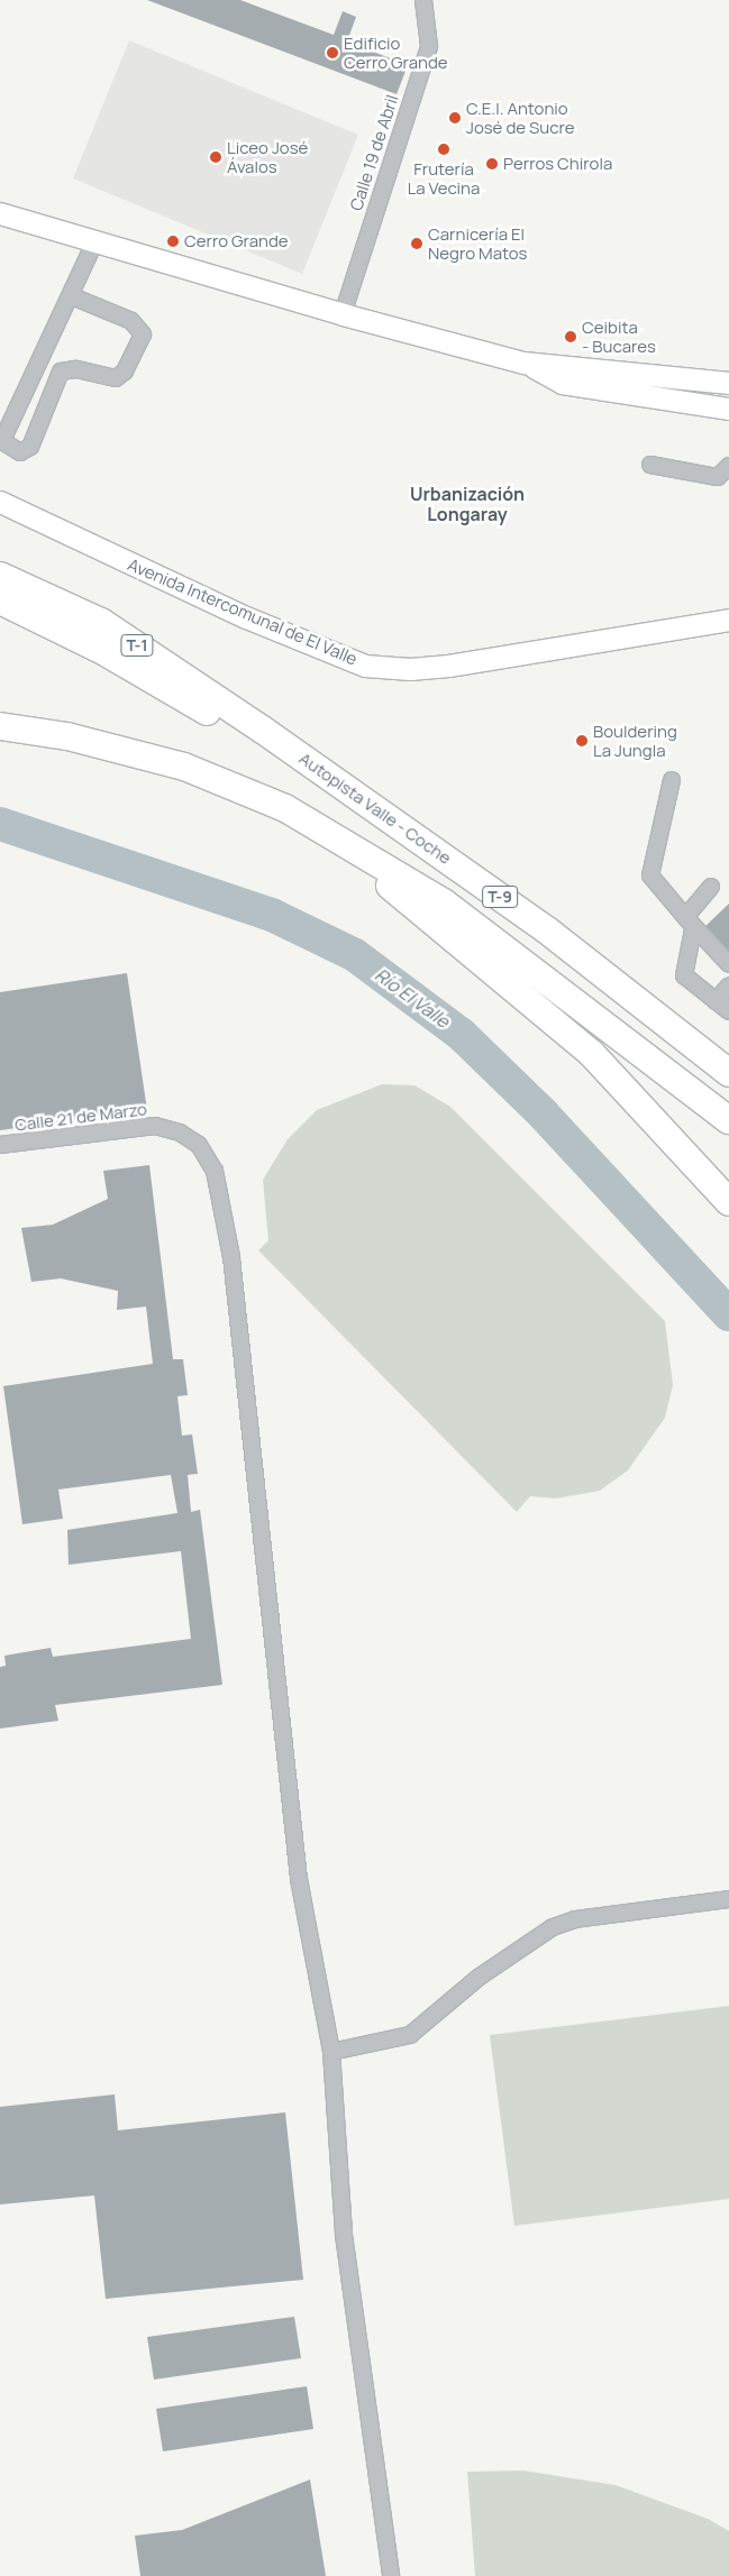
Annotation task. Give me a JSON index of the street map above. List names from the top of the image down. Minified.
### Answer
{"streets":{"highway":["T-1","Autopista Valle - Coche","T-9"],"main road":["Avenida Intercomunal de El Valle"],"street":["Calle 19 de Abril","Calle 21 de Marzo"]},"districts":["Urbanización Longaray"],"water":["Río El Valle"],"places":["Edificio Cerro Grande","C.E.I. Antonio José de Sucre","Frutería La Vecina","Liceo José Ávalos","Perros Chirola","Cerro Grande","Carnicería El Negro Matos","Ceibita - Bucares","Bouldering La Jungla"]}
